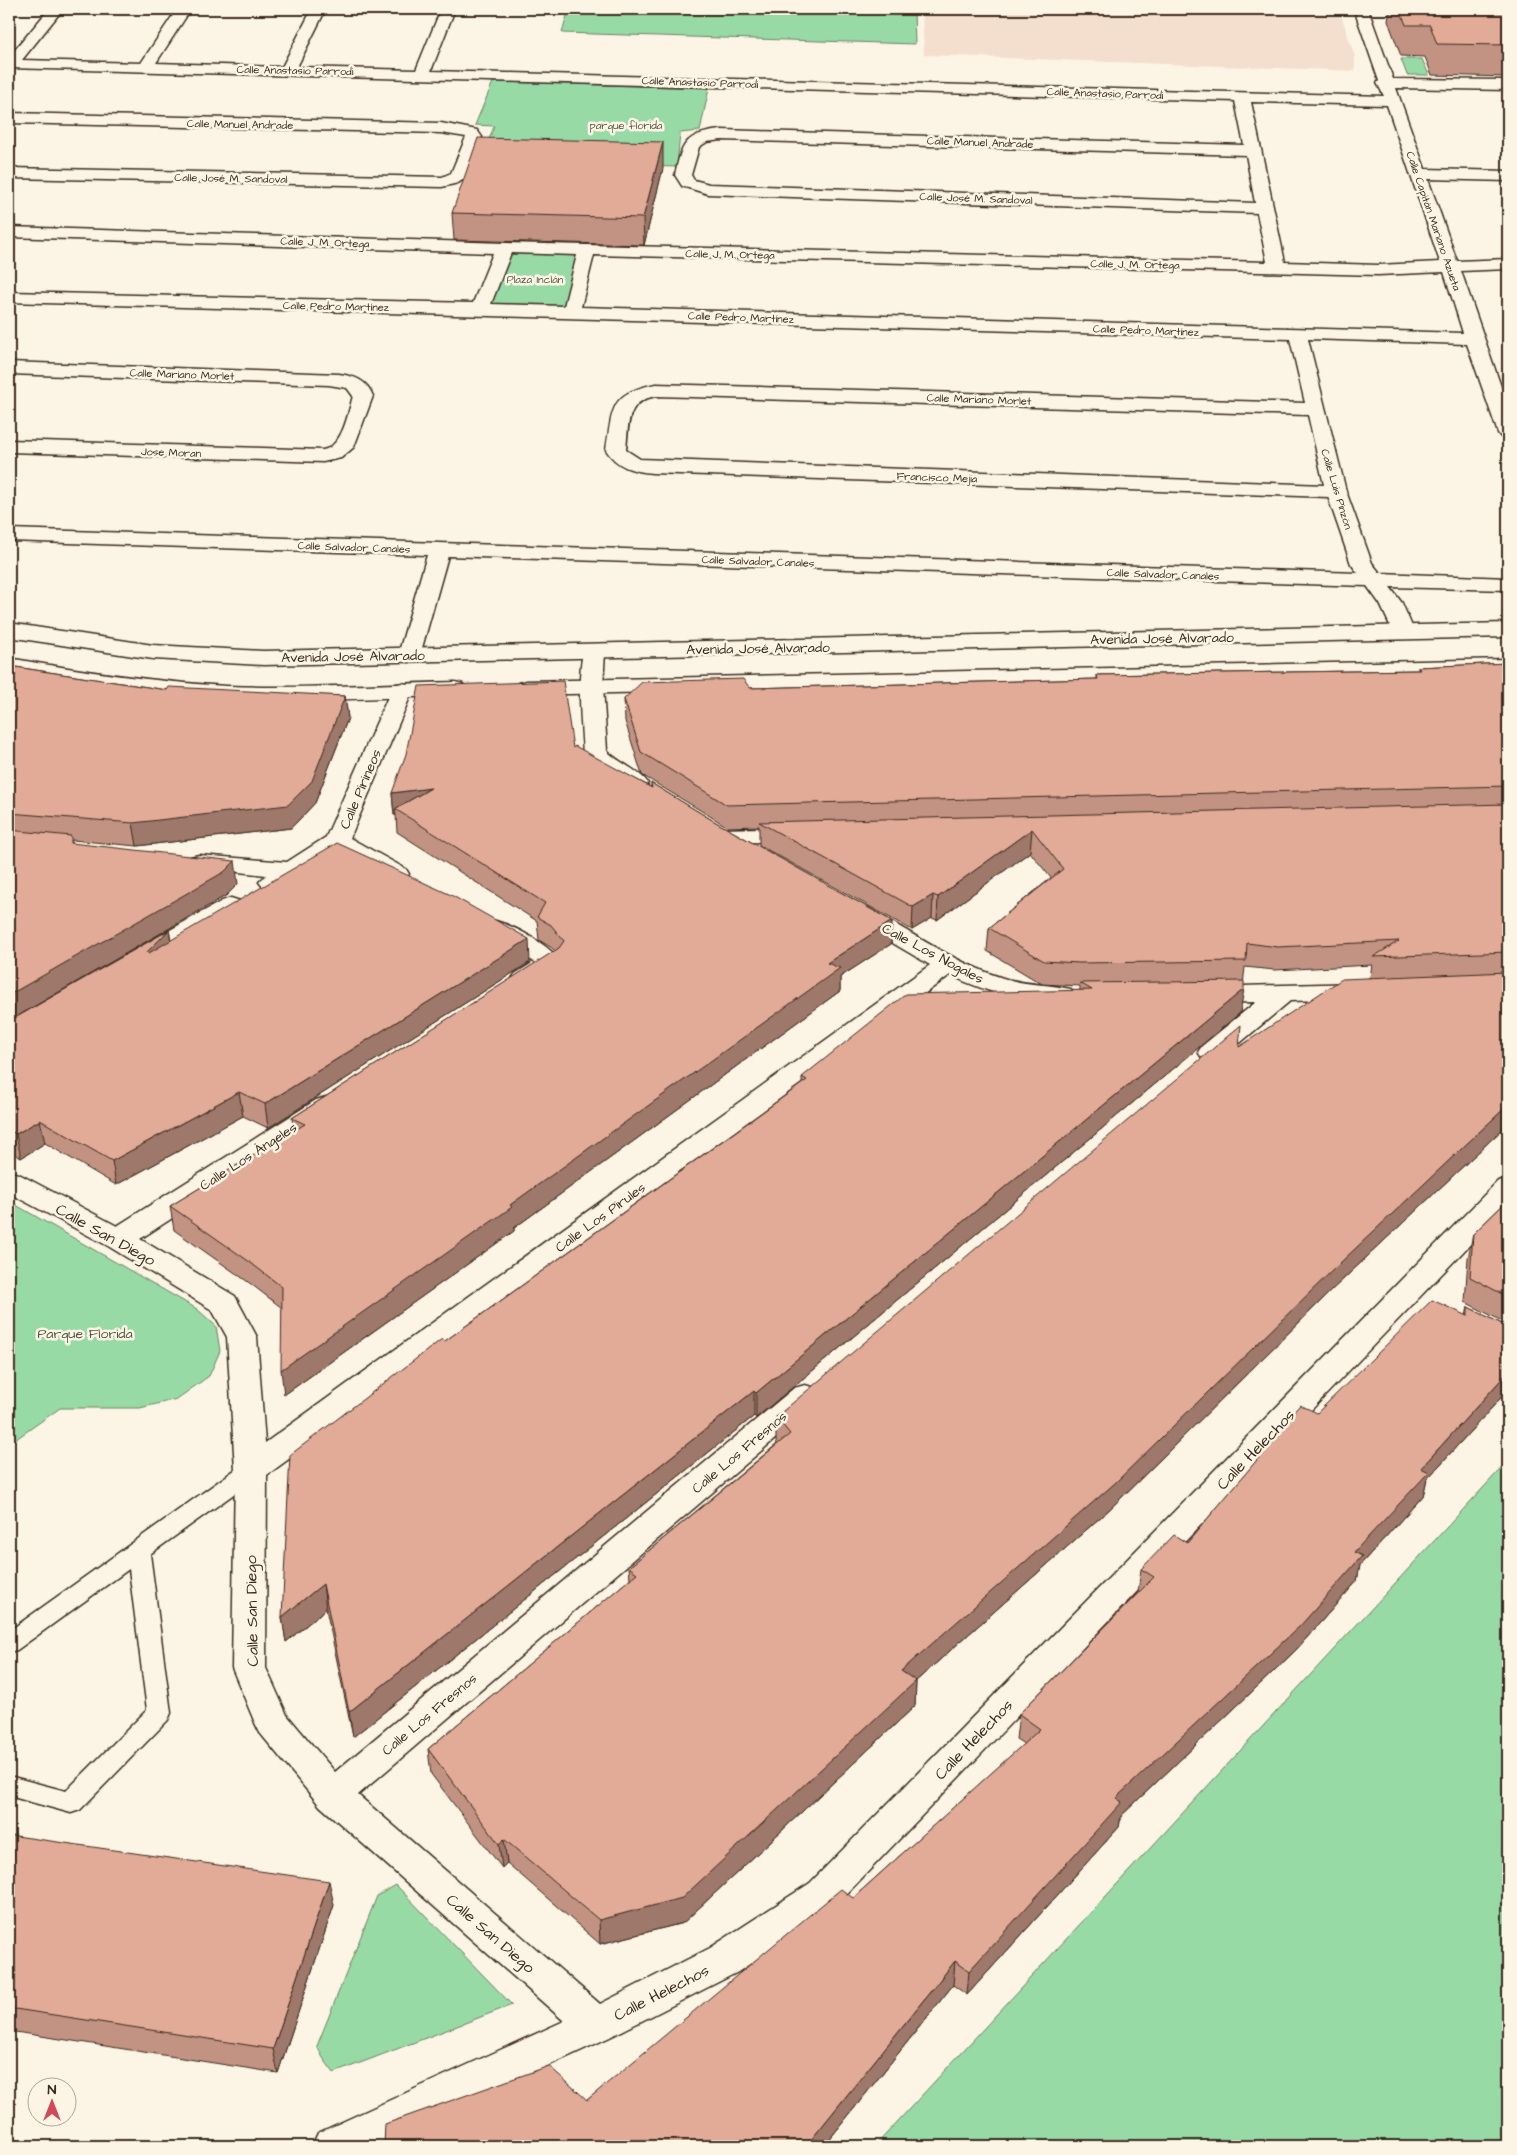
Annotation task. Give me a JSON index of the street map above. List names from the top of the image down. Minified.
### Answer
{"streets":{"street":["Calle Anastasio Parrodi","Calle Manuel Andrade","Calle José M. Sandoval","Calle Capitán Mariano Azueta","Calle J. M. Ortega","Calle Pedro Martínez","Calle Mariano Morlet","Jose Moran","Francisco Mejia","Calle Luis Pinzón","Calle Salvador Canales","Avenida José Alvarado","Calle Pirineos","Calle Los Nogales","Calle Los Ángeles","Calle Los Pirules","Calle San Diego","Calle Helechos","Calle Los Fresnos"]},"crossings":[["Calle Anastasio Parrodi","Calle Capitán Mariano Azueta"],["Calle Manuel Andrade","Calle José M. Sandoval"],["Calle Capitán Mariano Azueta","Calle J. M. Ortega"],["Calle Capitán Mariano Azueta","Calle Pedro Martínez"],["Calle Pedro Martínez","Calle Luis Pinzón"],["Calle Mariano Morlet","Jose Moran"],["Calle Mariano Morlet","Francisco Mejia"],["Calle Mariano Morlet","Calle Luis Pinzón"],["Francisco Mejia","Calle Luis Pinzón"],["Calle Luis Pinzón","Calle Salvador Canales"],["Calle Luis Pinzón","Avenida José Alvarado"],["Calle Los Nogales","Calle Los Pirules"],["Calle Los Ángeles","Calle San Diego"],["Calle Los Pirules","Calle San Diego"],["Calle San Diego","Calle Helechos"],["Calle San Diego","Calle Los Fresnos"]],"parks":["parque florida","Plaza Inclán","Parque Florida"],"north":"top"}
